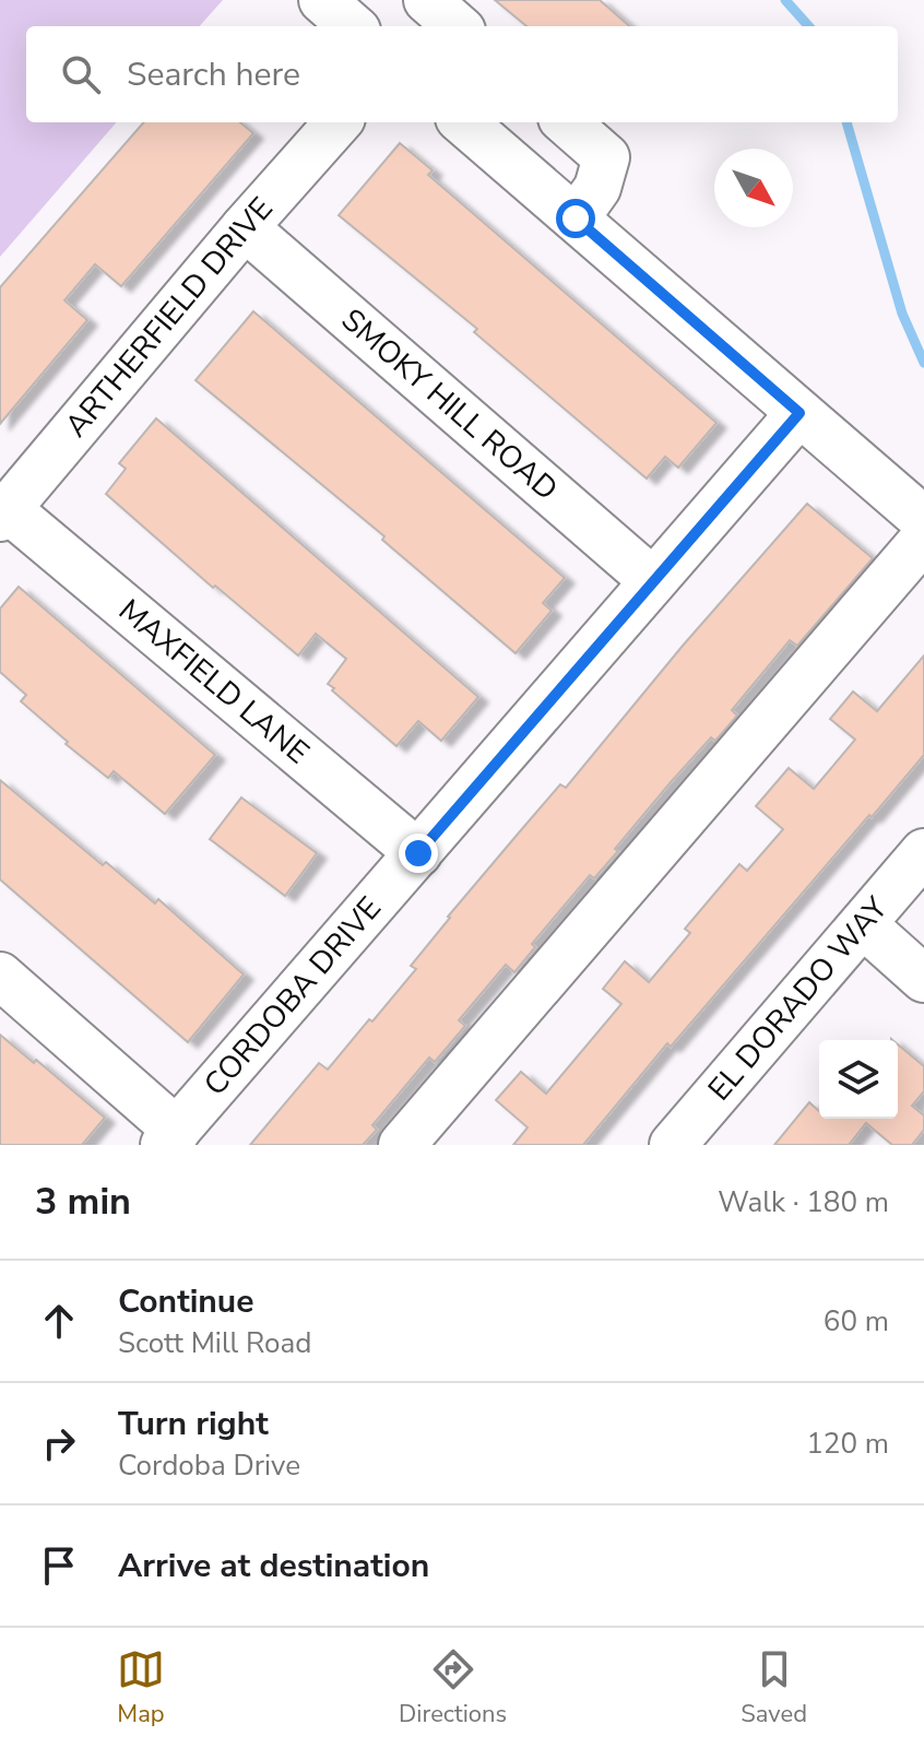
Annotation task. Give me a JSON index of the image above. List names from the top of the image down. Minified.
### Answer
{"streets":{"street":["ARTHERFIELD DRIVE","SMOKY HILL ROAD","MAXFIELD LANE","CORDOBA DRIVE","EL DORADO WAY"]},"crossings":[["ARTHERFIELD DRIVE","SMOKY HILL ROAD"],["ARTHERFIELD DRIVE","MAXFIELD LANE"],["SMOKY HILL ROAD","CORDOBA DRIVE"],["MAXFIELD LANE","CORDOBA DRIVE"]],"north":"bottom right","page":{"search":"Search here","heading":["3 min","Walk · 180 m"],"list":[["Continue","Scott Mill Road","60 m"],["Turn right","Cordoba Drive","120 m"],"Arrive at destination"],"nav":["Map","Directions","Saved"]}}
